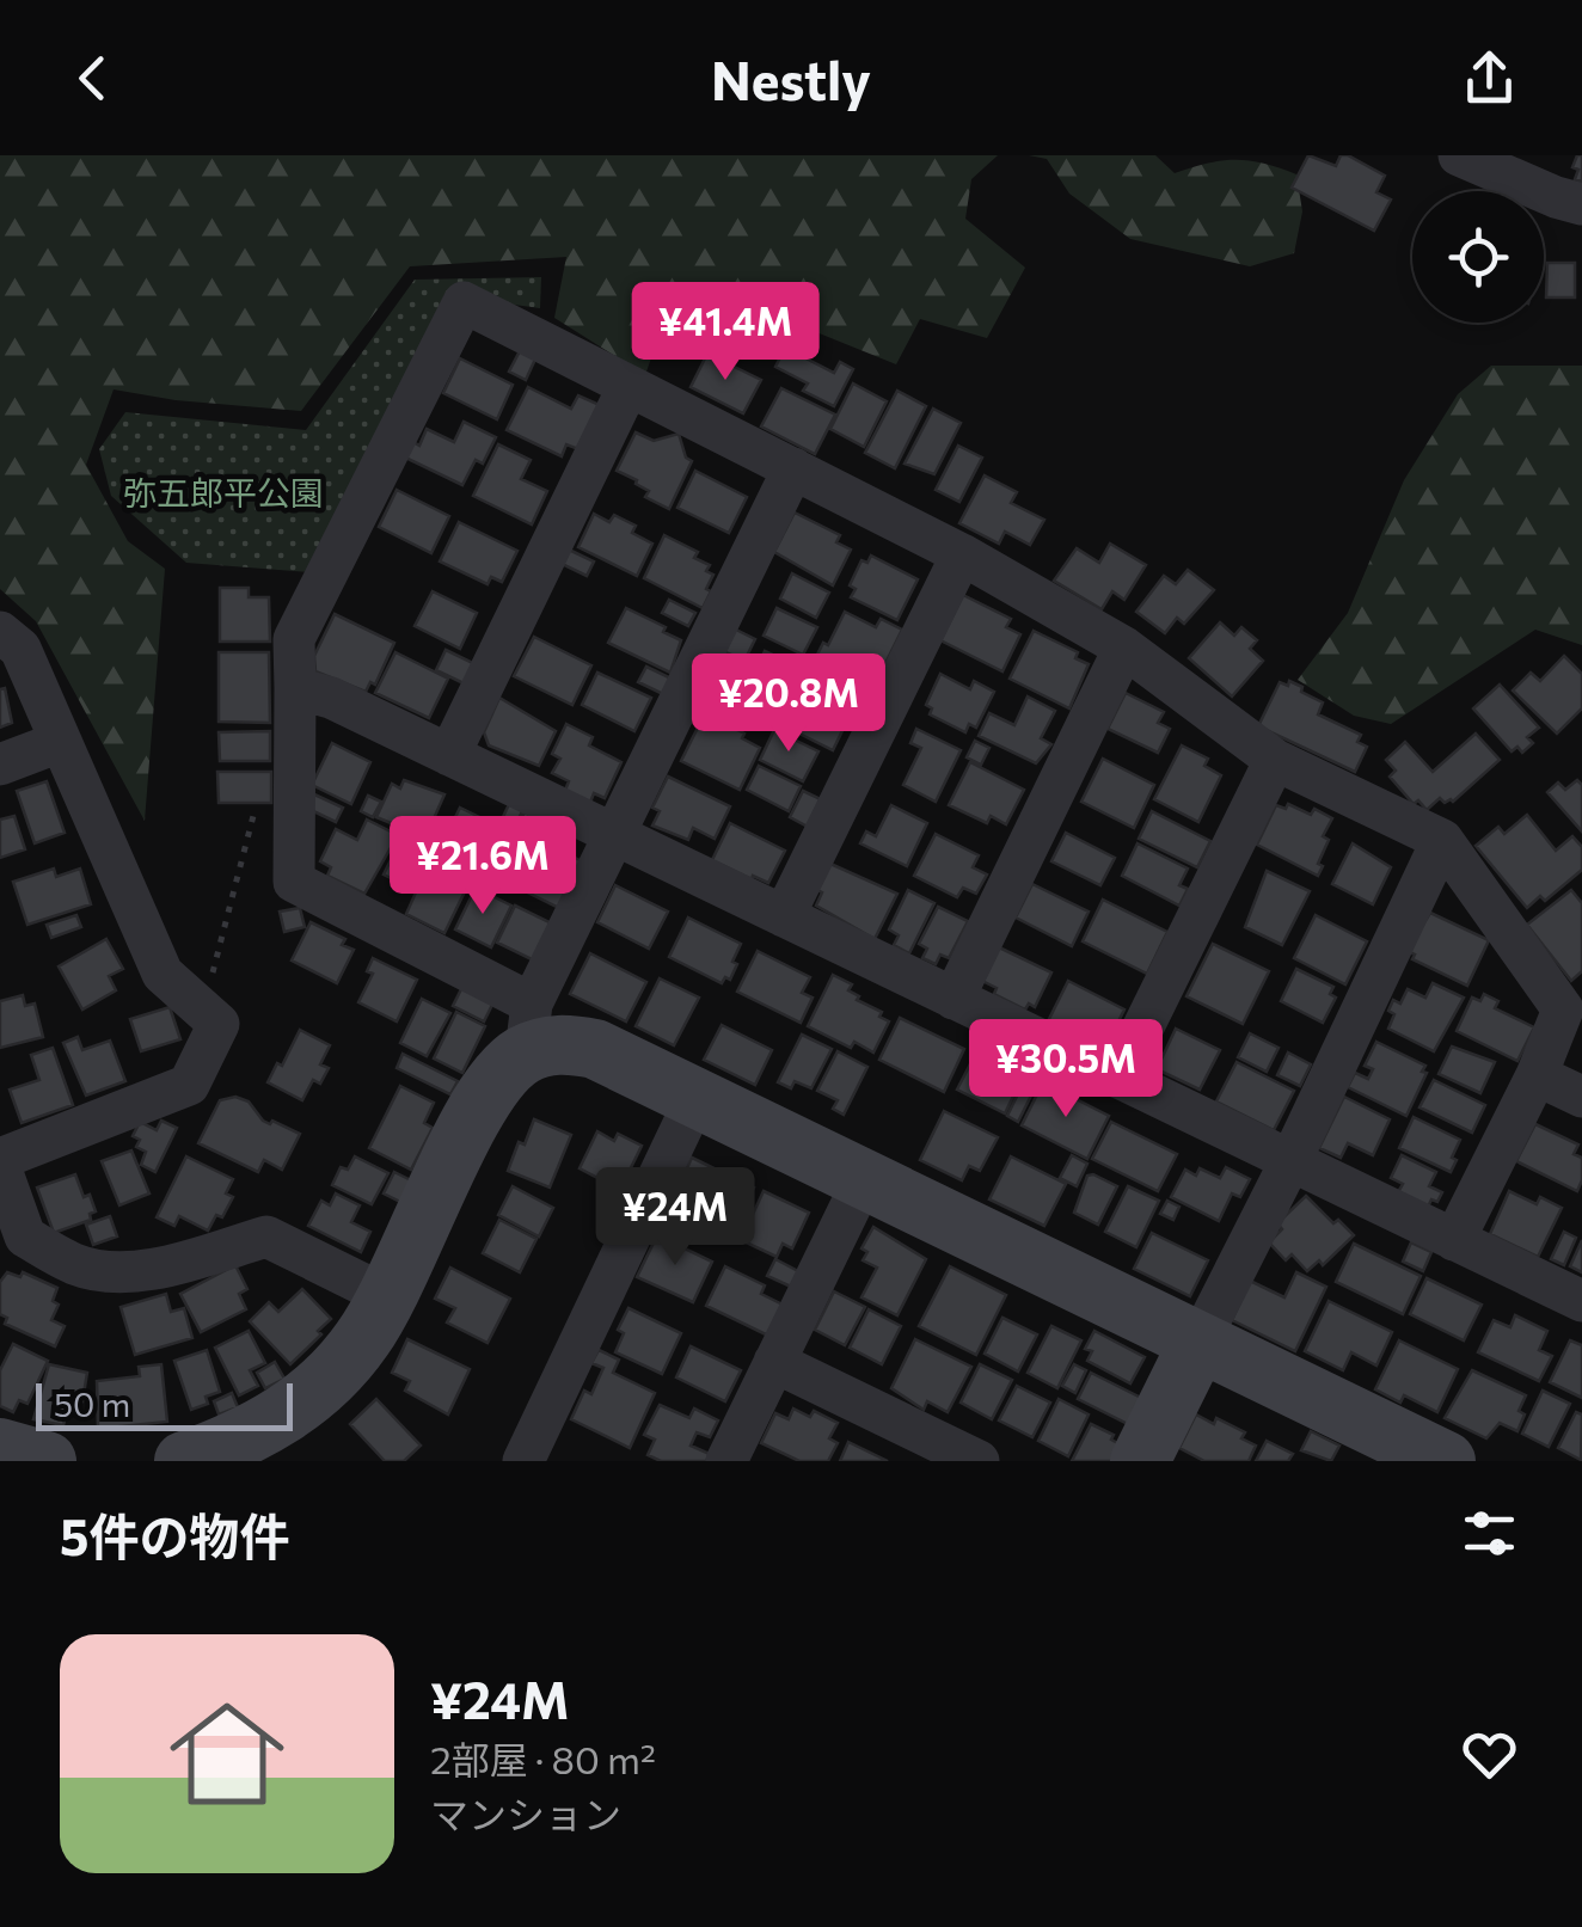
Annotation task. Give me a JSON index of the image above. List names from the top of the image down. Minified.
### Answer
{"parks":["弥五郎平公園"],"scale_bar":"50 m","page":{"header":"Nestly","price":["¥41.4M","¥20.8M","¥21.6M","¥30.5M","¥24M"],"scale":"50 m","heading":"5件の物件","list":[{"name":"¥24M","note":"2部屋 · 80 m² · マンション"}]}}
